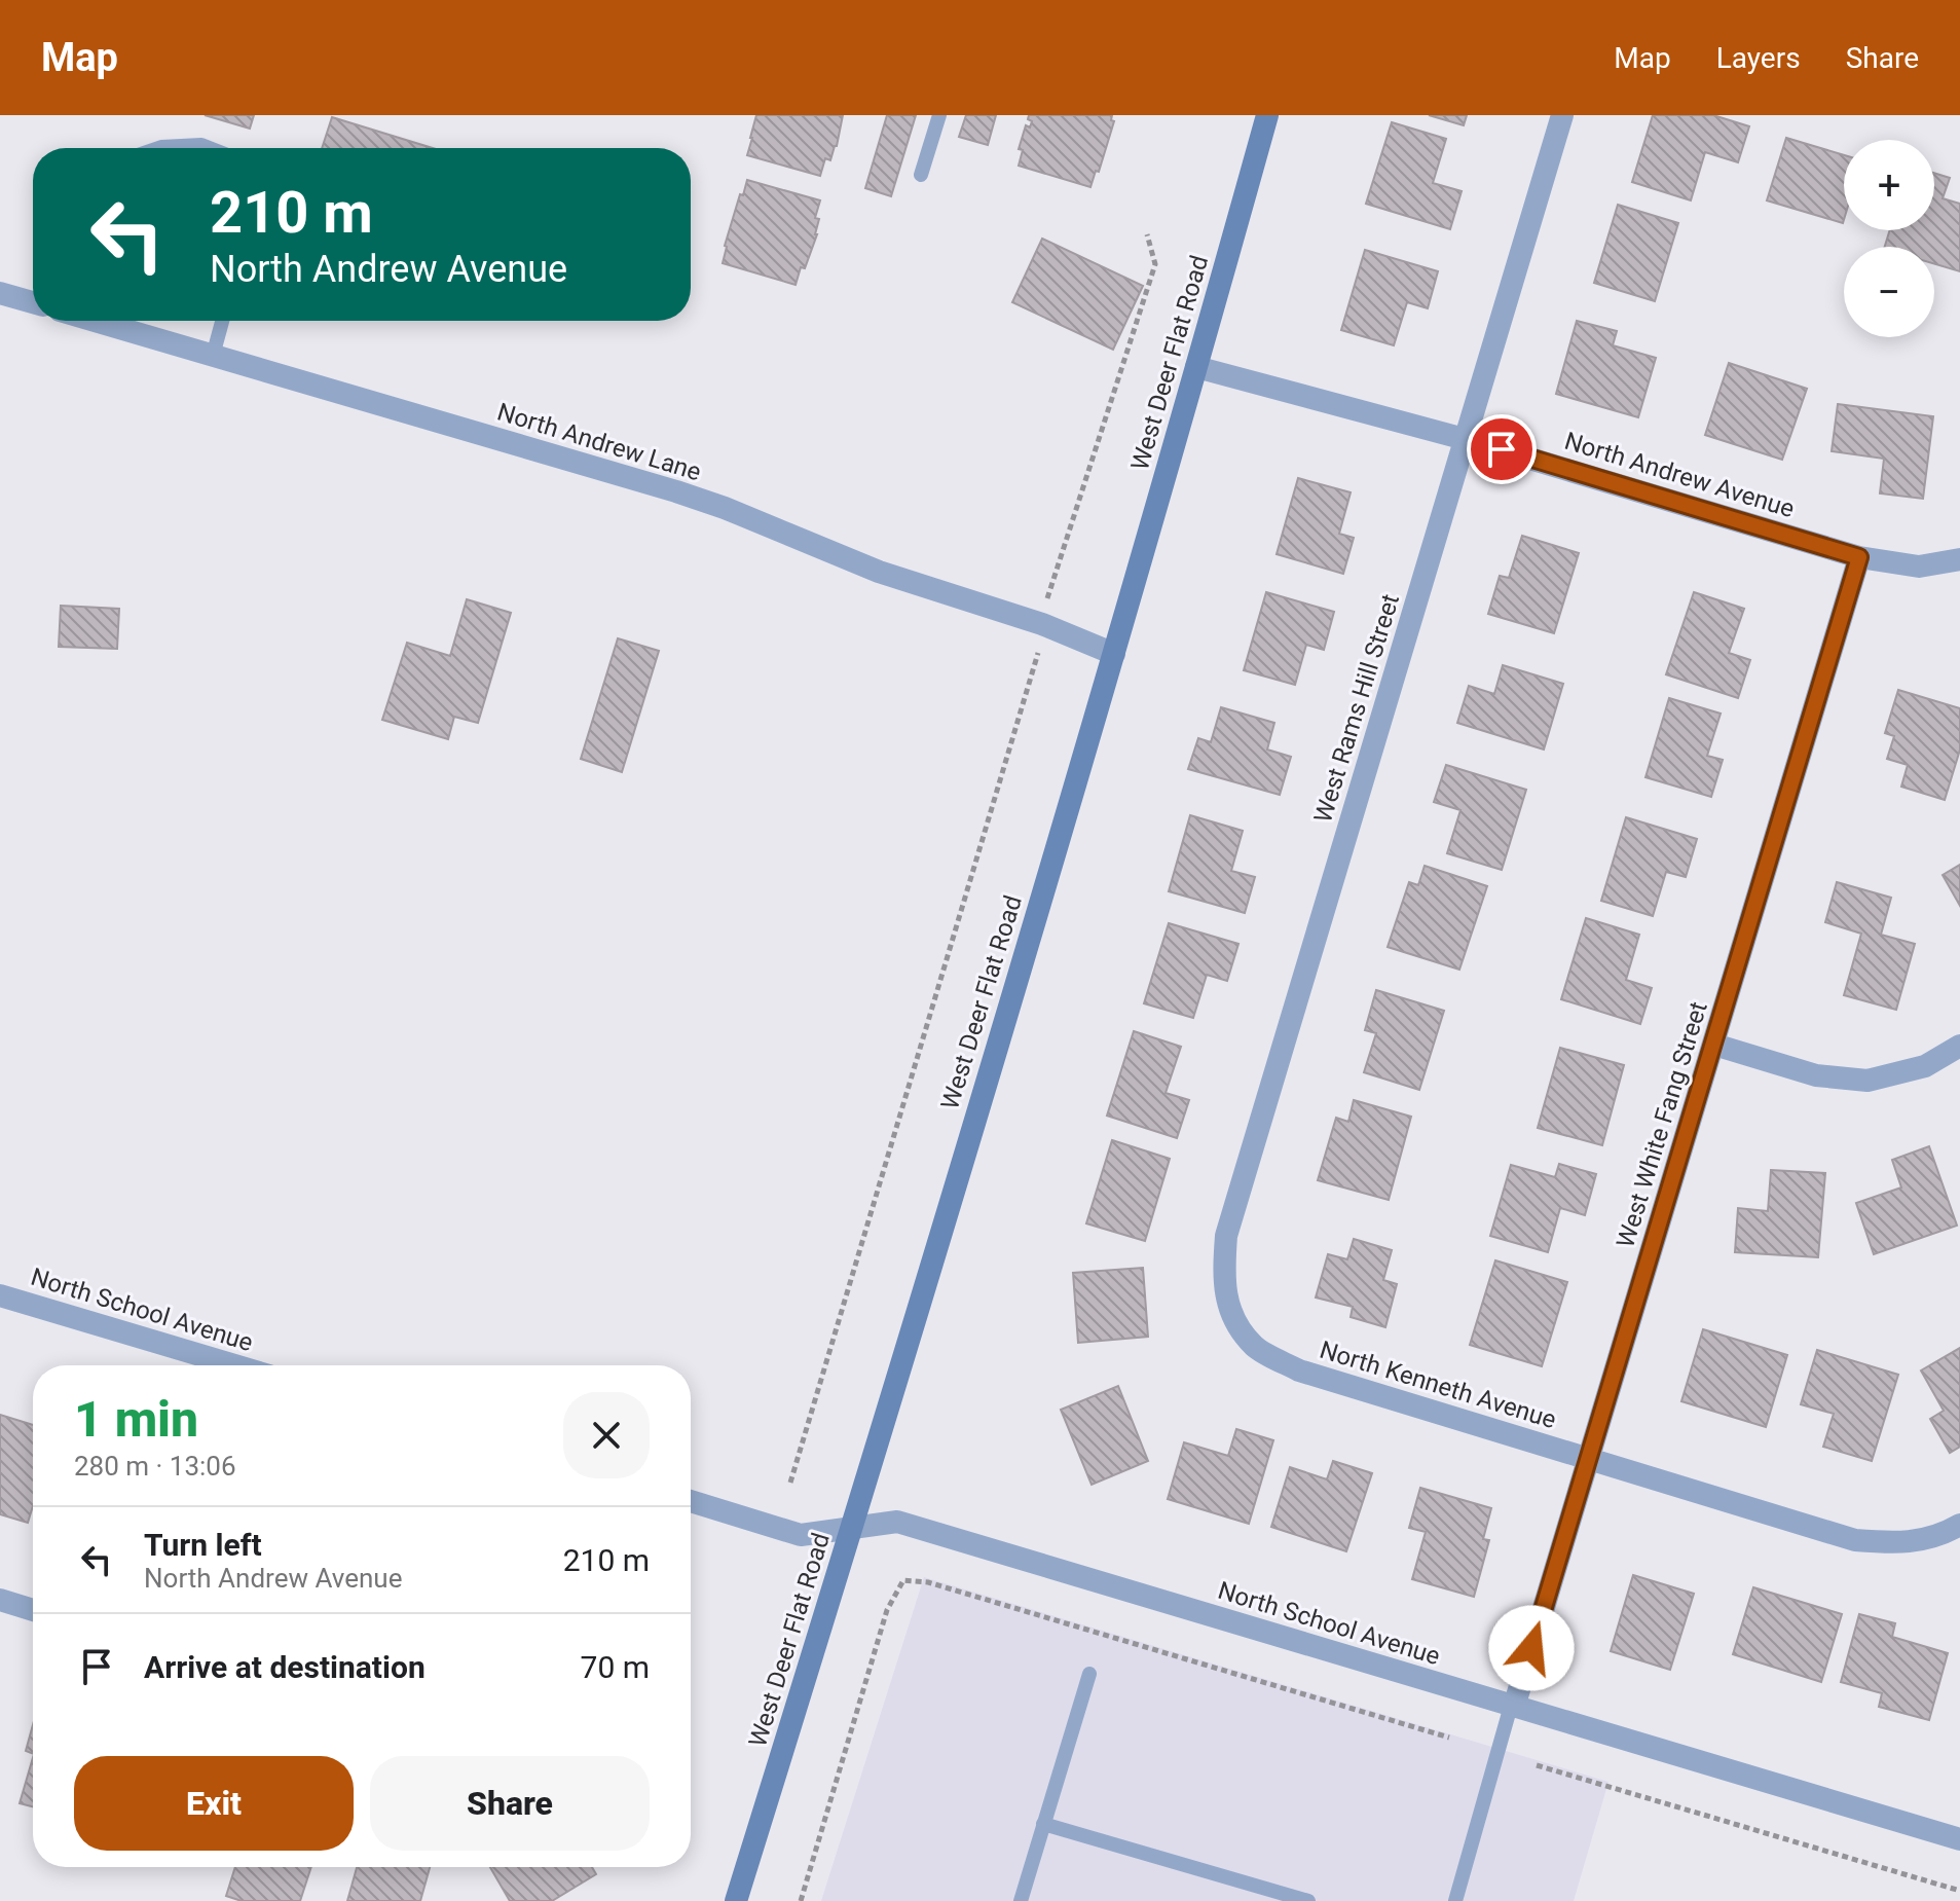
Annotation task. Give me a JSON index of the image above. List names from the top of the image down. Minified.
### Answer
{"streets":{"main road":["West Deer Flat Road"],"street":["North Andrew Lane","North Andrew Avenue","West Rams Hill Street","West White Fang Street","North School Avenue","North Kenneth Avenue"]},"crossings":[["West Deer Flat Road","North Andrew Lane"],["West Deer Flat Road","North Andrew Avenue"],["West Deer Flat Road","North School Avenue"],["North Andrew Avenue","West Rams Hill Street"],["North Andrew Avenue","West White Fang Street"],["West Rams Hill Street","North Kenneth Avenue"],["West White Fang Street","North School Avenue"],["West White Fang Street","North Kenneth Avenue"]],"page":{"header":"Map","nav":["Map","Layers","Share"],"map_buttons":["+","−"],"turn":["210 m","North Andrew Avenue"],"heading":["1 min","280 m · 13:06"],"list":[{"name":"Turn left","note":"North Andrew Avenue","value":"210 m"},{"name":"Arrive at destination","value":"70 m"}],"buttons":["Exit","Share"]}}
